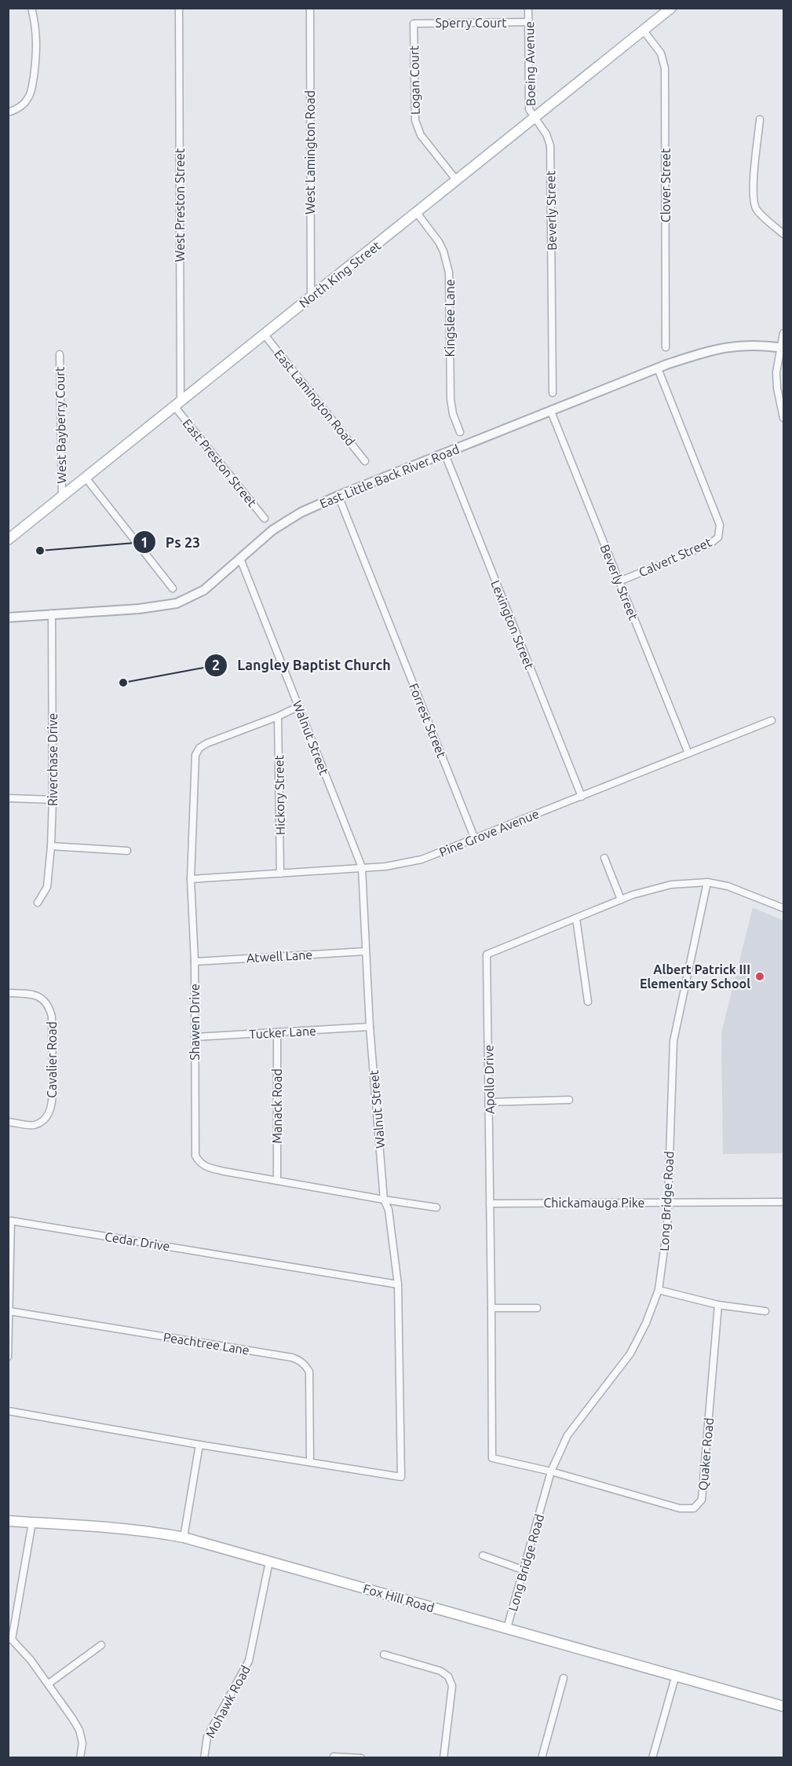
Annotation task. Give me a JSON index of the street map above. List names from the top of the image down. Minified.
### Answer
{"streets":{"main road":["North King Street","Fox Hill Road"],"street":["Sperry Court","Boeing Avenue","Logan Court","West Lamington Road","Clover Street","West Preston Street","Beverly Street","Kingslee Lane","East Lamington Road","West Bayberry Court","East Preston Street","East Little Back River Road","Calvert Street","Lexington Street","Forrest Street","Walnut Street","Riverchase Drive","Hickory Street","Pine Grove Avenue","Atwell Lane","Shawen Drive","Tucker Lane","Cavalier Road","Apollo Drive","Manack Road","Long Bridge Road","Chickamauga Pike","Cedar Drive","Peachtree Lane","Quaker Road","Mohawk Road"]},"crossings":[["Sperry Court","Boeing Avenue"],["Sperry Court","Logan Court"],["Boeing Avenue","Beverly Street"],["Boeing Avenue","North King Street"],["Logan Court","North King Street"],["West Lamington Road","North King Street"],["Clover Street","North King Street"],["West Preston Street","North King Street"],["West Preston Street","East Preston Street"],["Beverly Street","North King Street"],["Beverly Street","East Little Back River Road"],["Beverly Street","Calvert Street"],["Beverly Street","Pine Grove Avenue"],["North King Street","Kingslee Lane"],["North King Street","East Lamington Road"],["North King Street","West Bayberry Court"],["North King Street","East Preston Street"],["East Little Back River Road","Calvert Street"],["East Little Back River Road","Lexington Street"],["East Little Back River Road","Forrest Street"],["East Little Back River Road","Walnut Street"],["East Little Back River Road","Riverchase Drive"],["Lexington Street","Pine Grove Avenue"],["Forrest Street","Pine Grove Avenue"],["Walnut Street","Pine Grove Avenue"],["Walnut Street","Atwell Lane"],["Walnut Street","Shawen Drive"],["Walnut Street","Tucker Lane"],["Walnut Street","Cedar Drive"],["Walnut Street","Peachtree Lane"],["Hickory Street","Pine Grove Avenue"],["Hickory Street","Shawen Drive"],["Pine Grove Avenue","Shawen Drive"],["Atwell Lane","Shawen Drive"],["Shawen Drive","Tucker Lane"],["Shawen Drive","Manack Road"],["Tucker Lane","Manack Road"],["Apollo Drive","Long Bridge Road"],["Apollo Drive","Chickamauga Pike"],["Apollo Drive","Quaker Road"],["Long Bridge Road","Chickamauga Pike"],["Long Bridge Road","Quaker Road"],["Long Bridge Road","Fox Hill Road"],["Cedar Drive","Peachtree Lane"],["Fox Hill Road","Mohawk Road"]],"places":["Ps 23","Langley Baptist Church","Albert Patrick III Elementary School"]}
